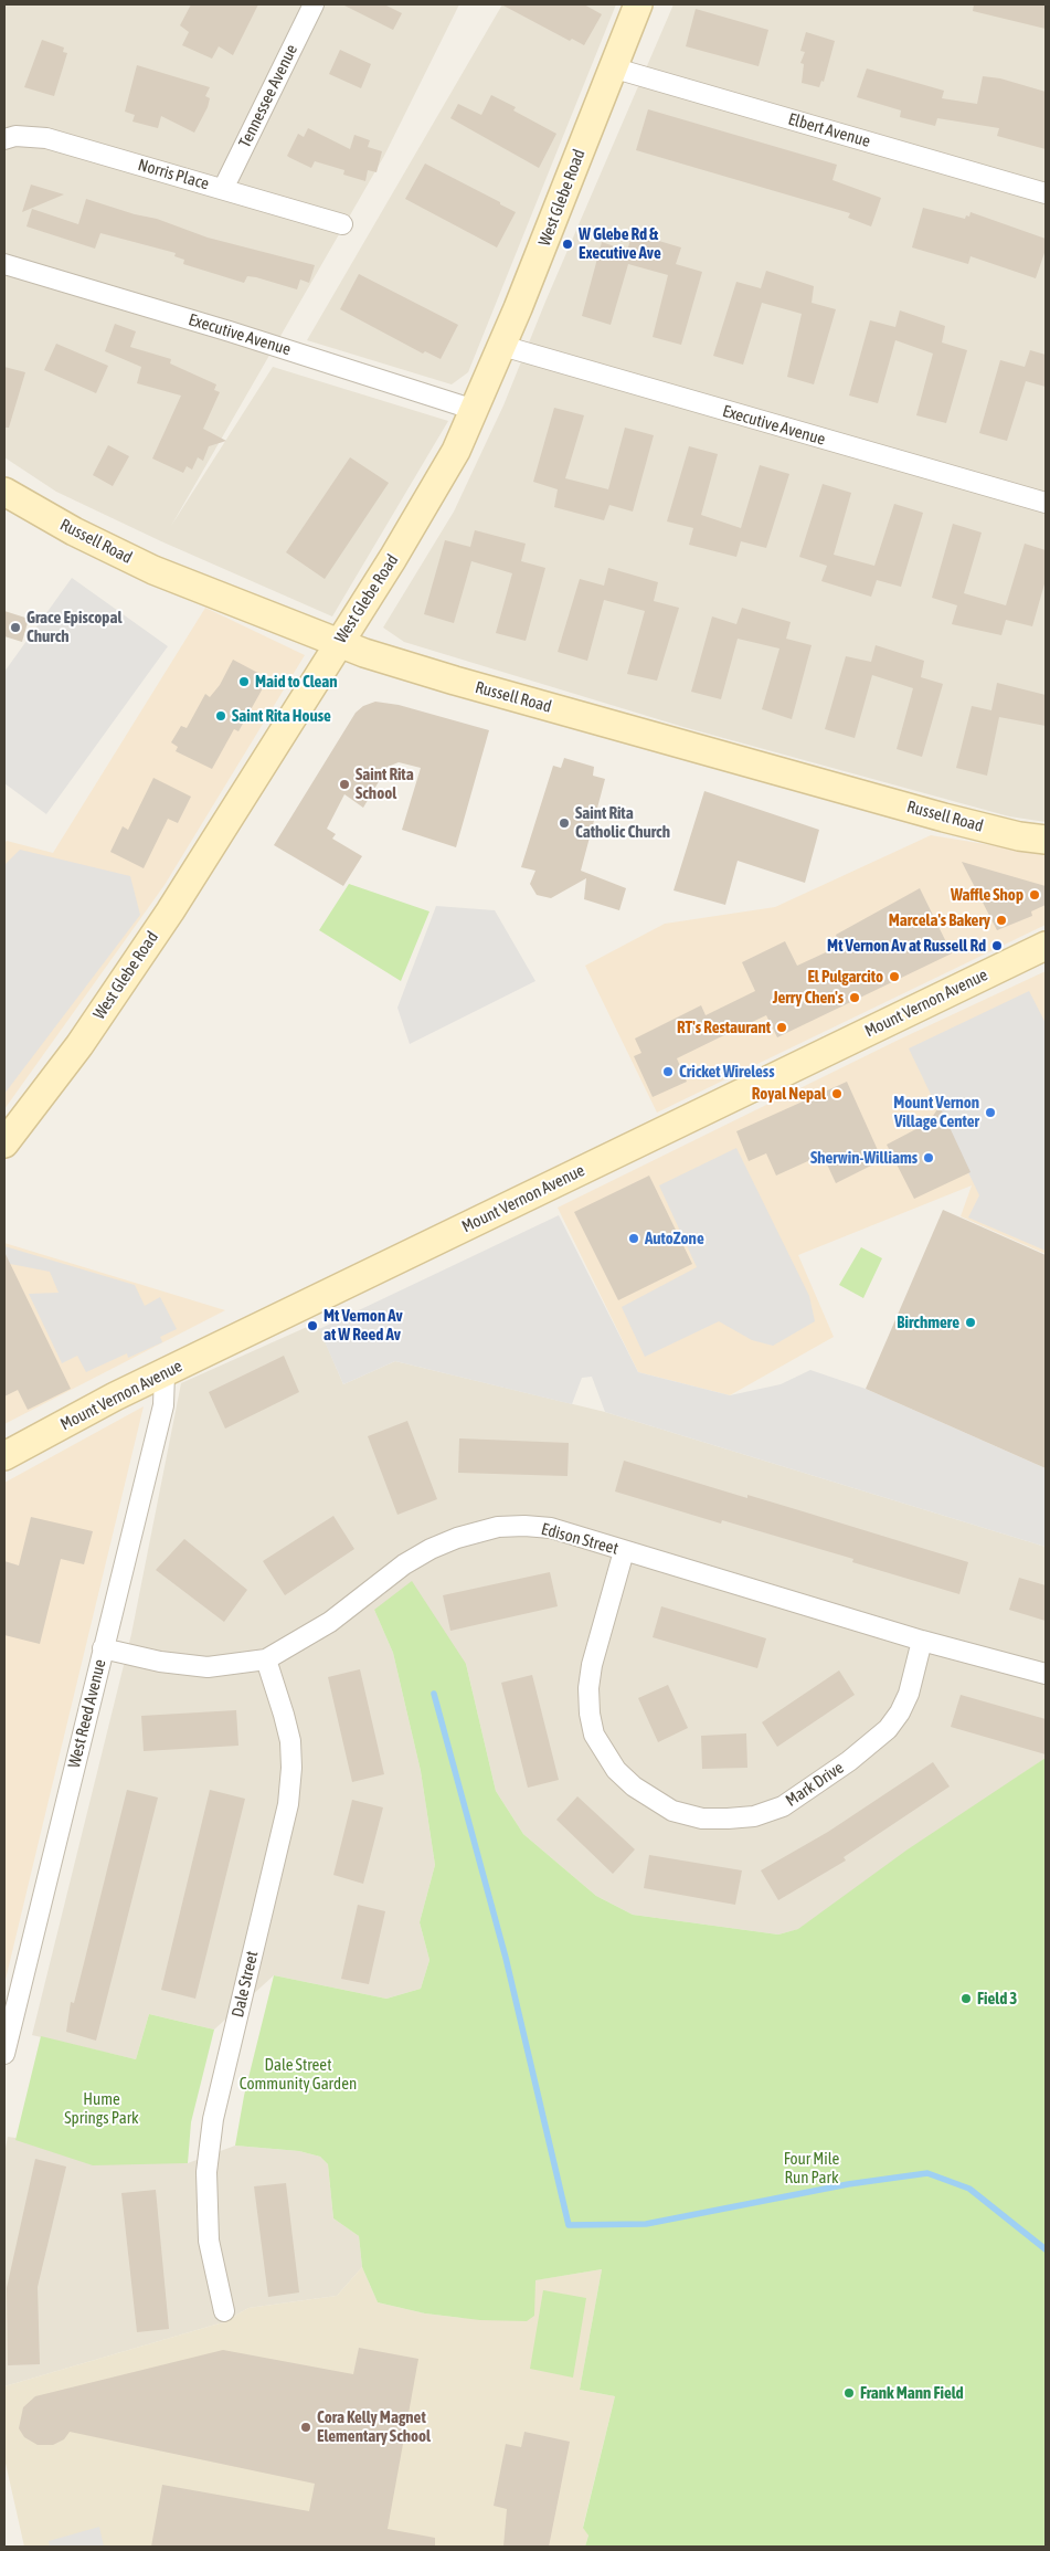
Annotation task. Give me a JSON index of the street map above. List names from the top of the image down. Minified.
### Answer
{"streets":{"main road":["West Glebe Road","Russell Road","Mount Vernon Avenue"],"street":["Tennessee Avenue","Elbert Avenue","Norris Place","Executive Avenue","Edison Street","West Reed Avenue","Mark Drive","Dale Street"]},"crossings":[["Tennessee Avenue","Norris Place"],["Elbert Avenue","West Glebe Road"],["West Glebe Road","Executive Avenue"],["West Glebe Road","Russell Road"],["Mount Vernon Avenue","West Reed Avenue"],["Edison Street","West Reed Avenue"],["Edison Street","Mark Drive"],["Edison Street","Dale Street"]],"parks":["Dale Street Community Garden","Hume Springs Park","Four Mile Run Park"],"places":["W Glebe Rd & Executive Ave","Grace Episcopal Church","Maid to Clean","Saint Rita House","Saint Rita School","Saint Rita Catholic Church","Waffle Shop","Marcela's Bakery","Mt Vernon Av at Russell Rd","El Pulgarcito","Jerry Chen's","RT's Restaurant","Cricket Wireless","Royal Nepal","Mount Vernon Village Center","Sherwin-Williams","AutoZone","Birchmere","Mt Vernon Av at W Reed Av","Field 3","Frank Mann Field","Cora Kelly Magnet Elementary School"]}
